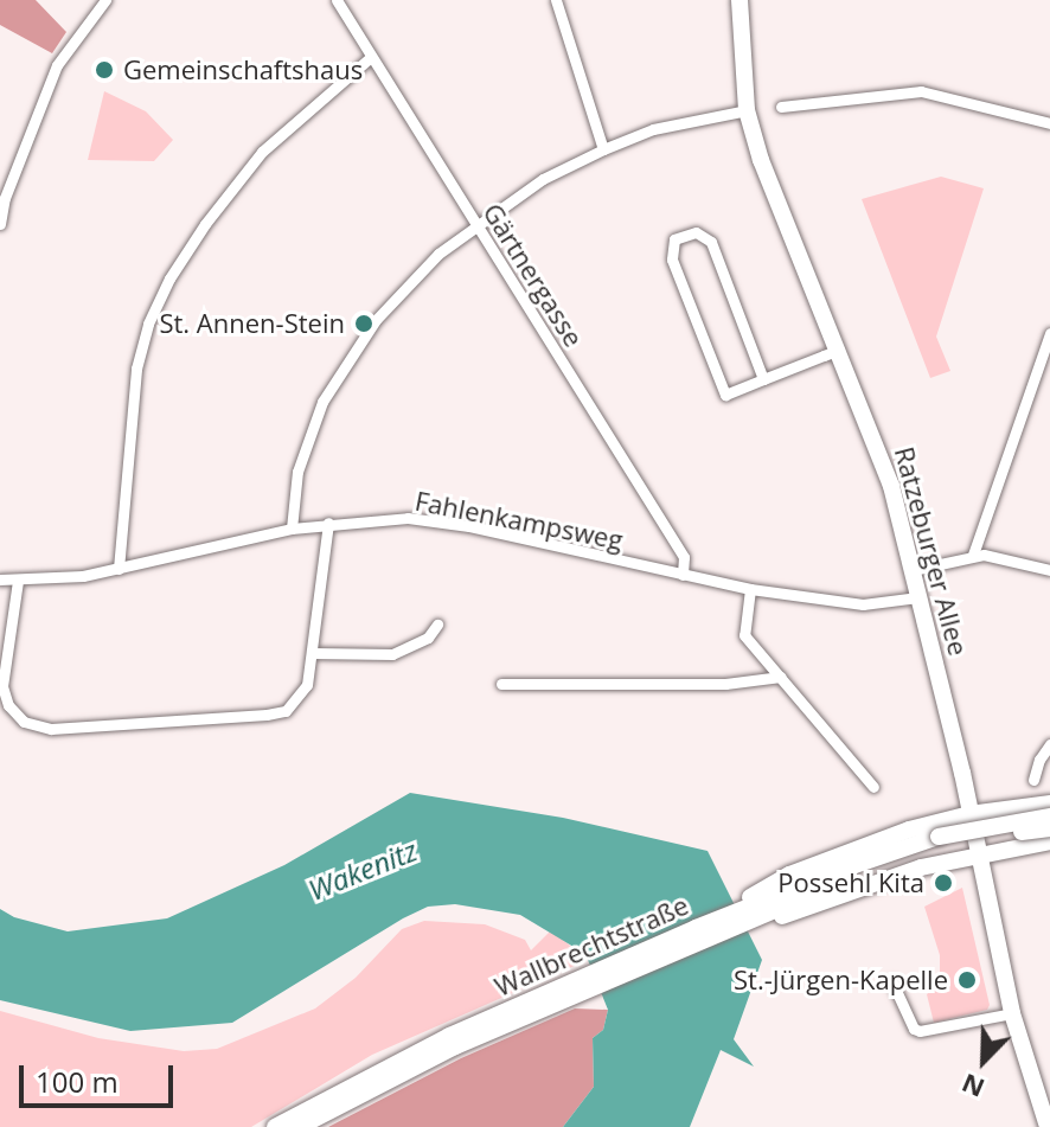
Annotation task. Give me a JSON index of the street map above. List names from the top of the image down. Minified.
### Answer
{"streets":{"main road":["Ratzeburger Allee","Wallbrechtstraße"],"street":["Gärtnergasse","Fahlenkampsweg"]},"crossings":[["Gärtnergasse","Fahlenkampsweg"],["Fahlenkampsweg","Ratzeburger Allee"]],"water":["Wakenitz"],"places":["Gemeinschaftshaus","St. Annen-Stein","Possehl Kita","St.-Jürgen-Kapelle"],"scale_bar":"100 m","north":"bottom left"}
